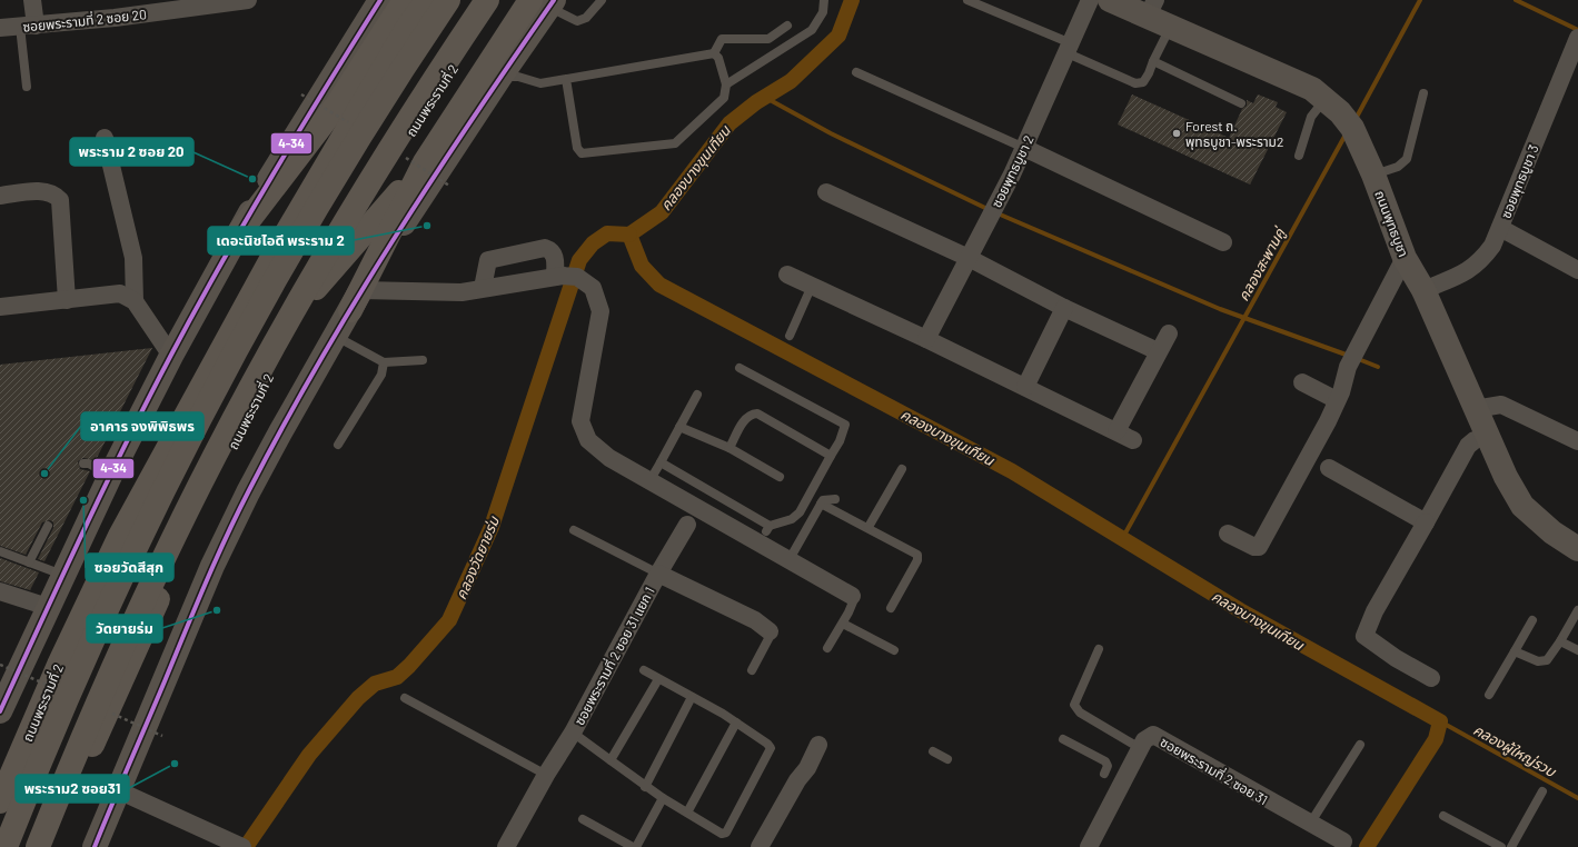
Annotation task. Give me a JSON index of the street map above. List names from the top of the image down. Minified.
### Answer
{"streets":{"highway":["ถนนพระรามที่ 2"],"main road":["ถนนพุทธบูชา"],"street":["ซอยพระรามที่ 2 ซอย 20","ซอยพุทธบูชา 2","ซอยพุทธบูชา 3","ซอยพระรามที่ 2 ซอย 31 แยก 1","ซอยพระรามที่ 2 ซอย 31"]},"crossings":[["ซอยพุทธบูชา 3","ถนนพุทธบูชา"]],"water":["คลองบางขุนเทียน","คลองสะพานคู่","คลองวัดยายร่ม","คลองผู้ใหญ่รวบ"],"places":["Forest ถ. พุทธบูชา-พระราม2","พระราม 2 ซอย 20","เดอะนิชไอดี พระราม 2","อาคาร จงพิพิธพร","ซอยวัดสีสุก","วัดยายร่ม","พระราม2 ซอย31"],"lines":["transit line 4-34"]}
